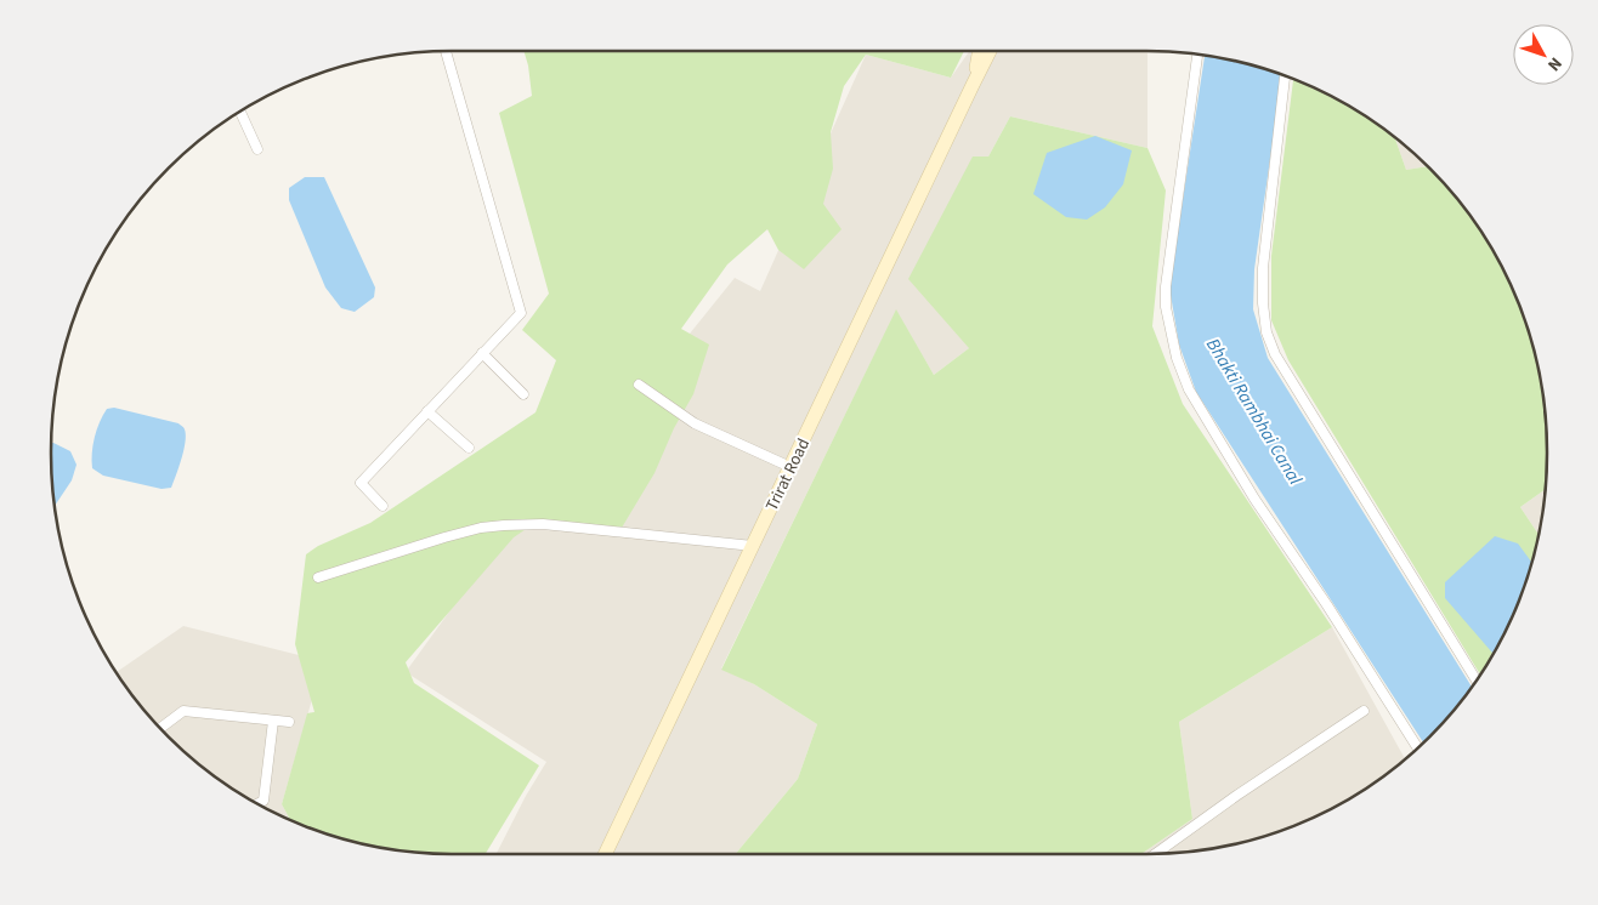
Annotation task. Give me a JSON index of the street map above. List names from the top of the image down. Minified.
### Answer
{"streets":{"main road":["Trirat Road"]},"water":["Bhakti Rambhai Canal"],"north":"bottom right"}
